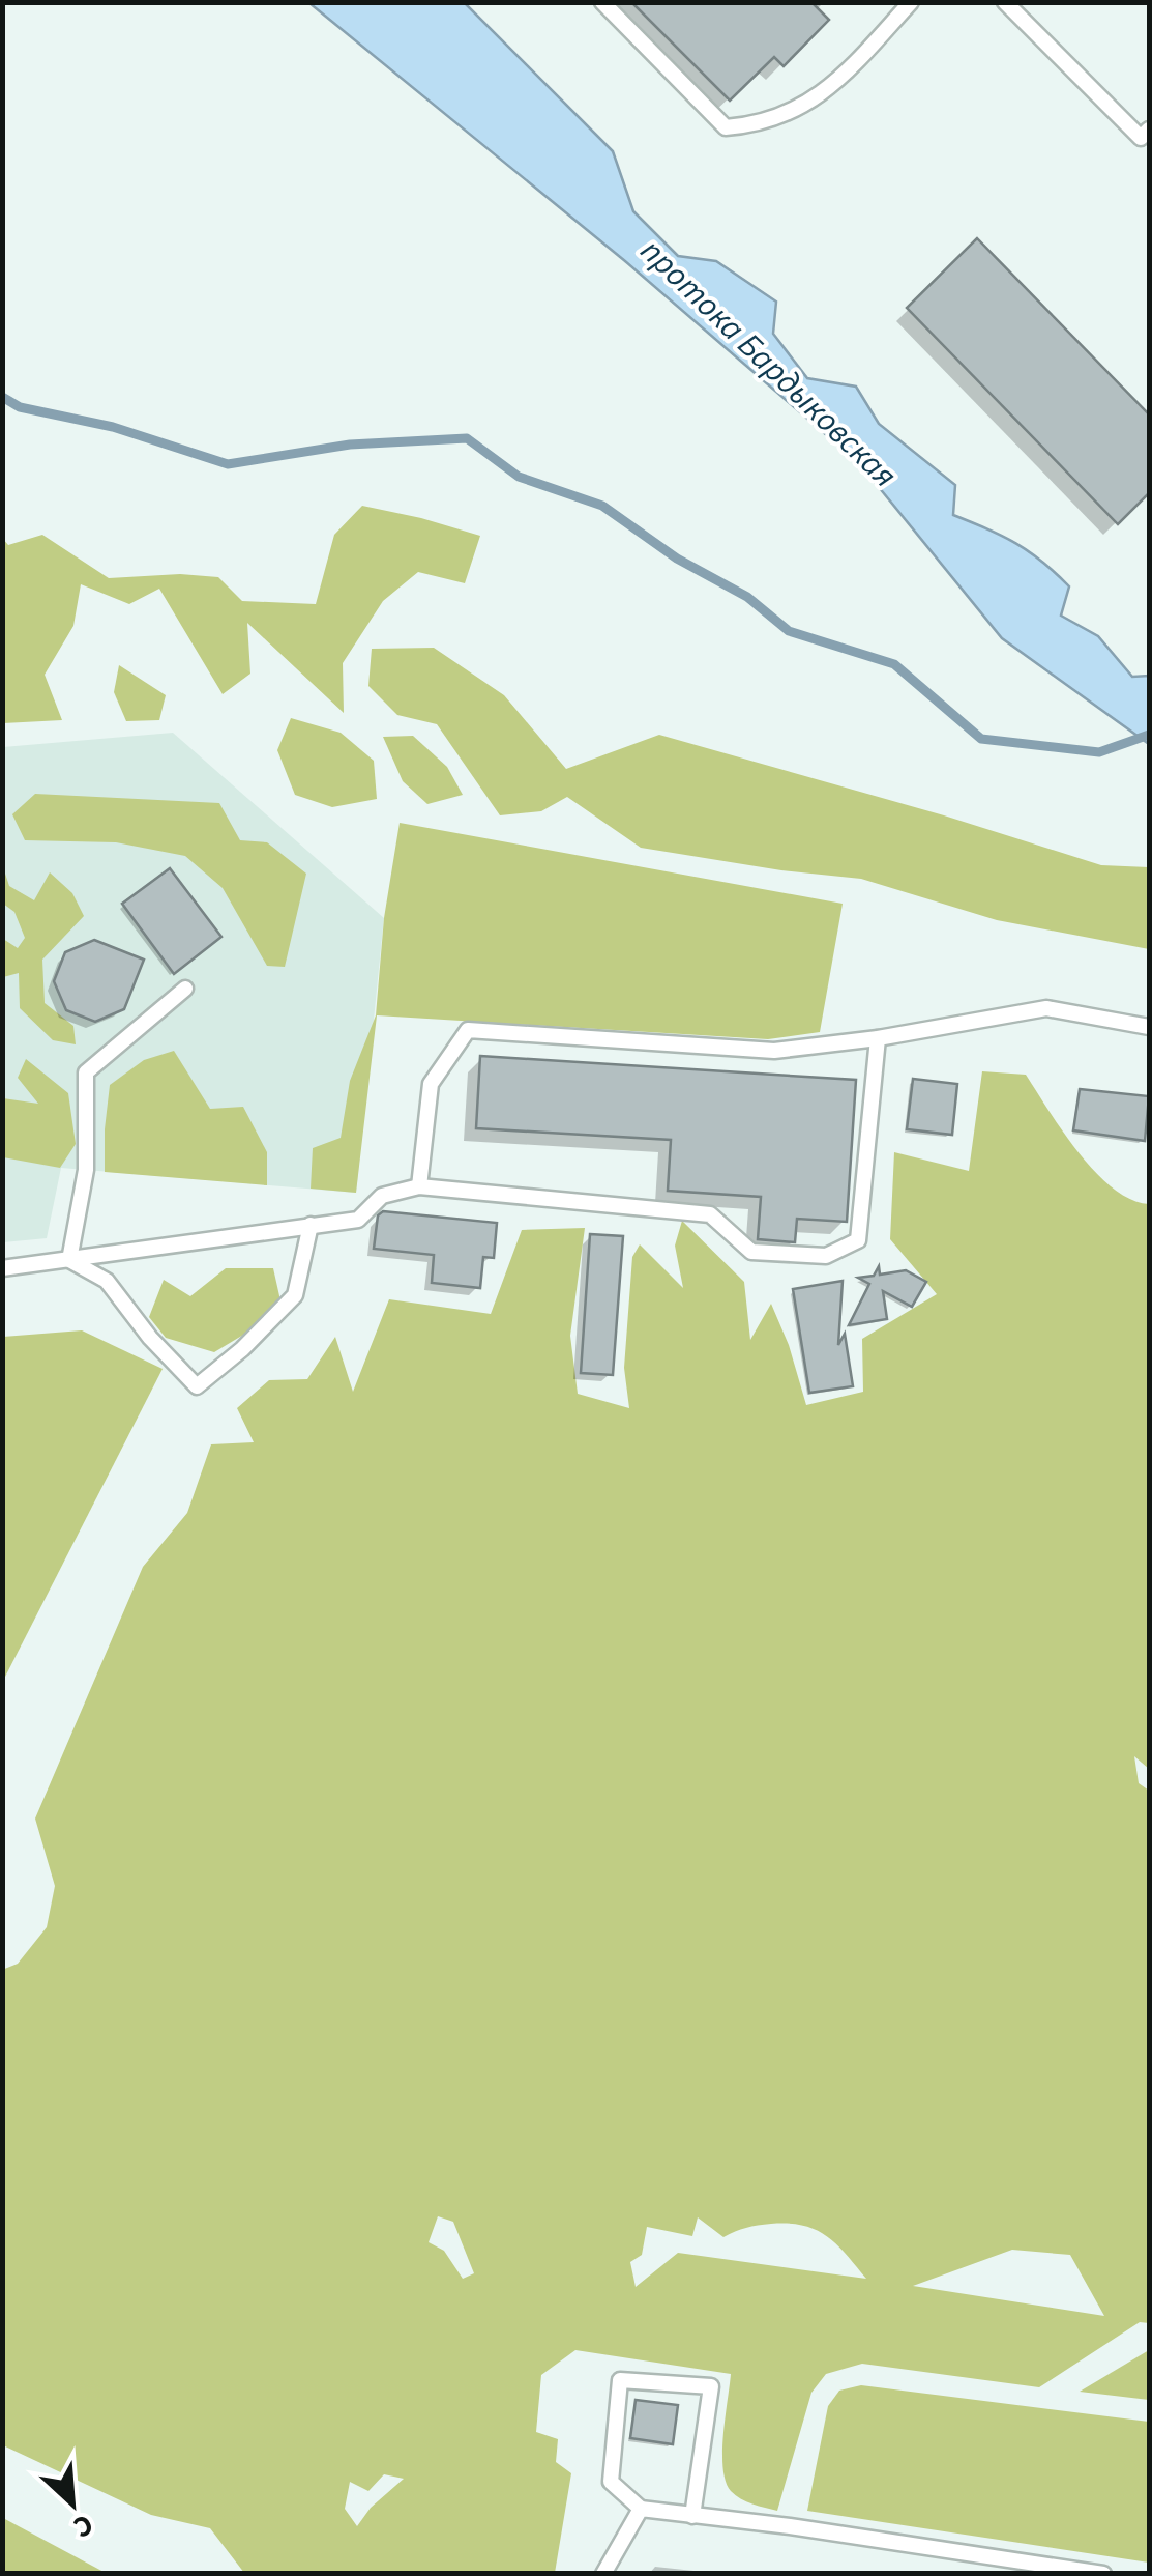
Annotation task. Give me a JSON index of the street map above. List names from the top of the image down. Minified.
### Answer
{"water":["протока Бардыковская"],"north":"bottom right"}
